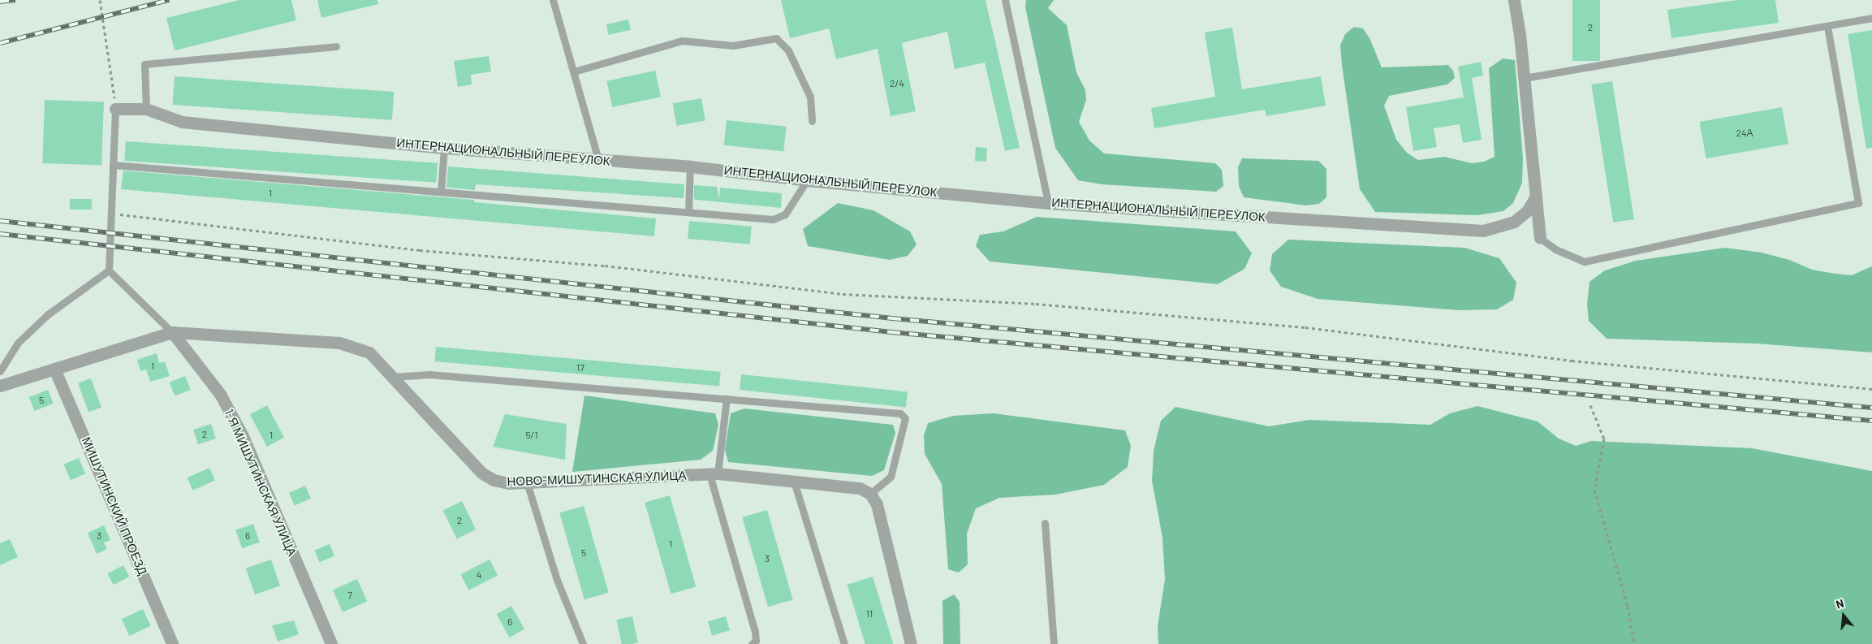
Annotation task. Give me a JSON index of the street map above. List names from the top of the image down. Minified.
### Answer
{"streets":{"street":["ИНТЕРНАЦИОНАЛЬНЫЙ ПЕРЕУЛОК","НОВО-МИШУТИНСКАЯ УЛИЦА","1-Я МИШУТИНСКАЯ УЛИЦА","МИШУТИНСКИЙ ПРОЕЗД"]},"crossings":[["НОВО-МИШУТИНСКАЯ УЛИЦА","1-Я МИШУТИНСКАЯ УЛИЦА"]],"house_numbers":["2","2/4","24А","1","1","17","5","2","1","5/1","2","3","6","1","5","3","4","7","11","6"],"north":"top"}
